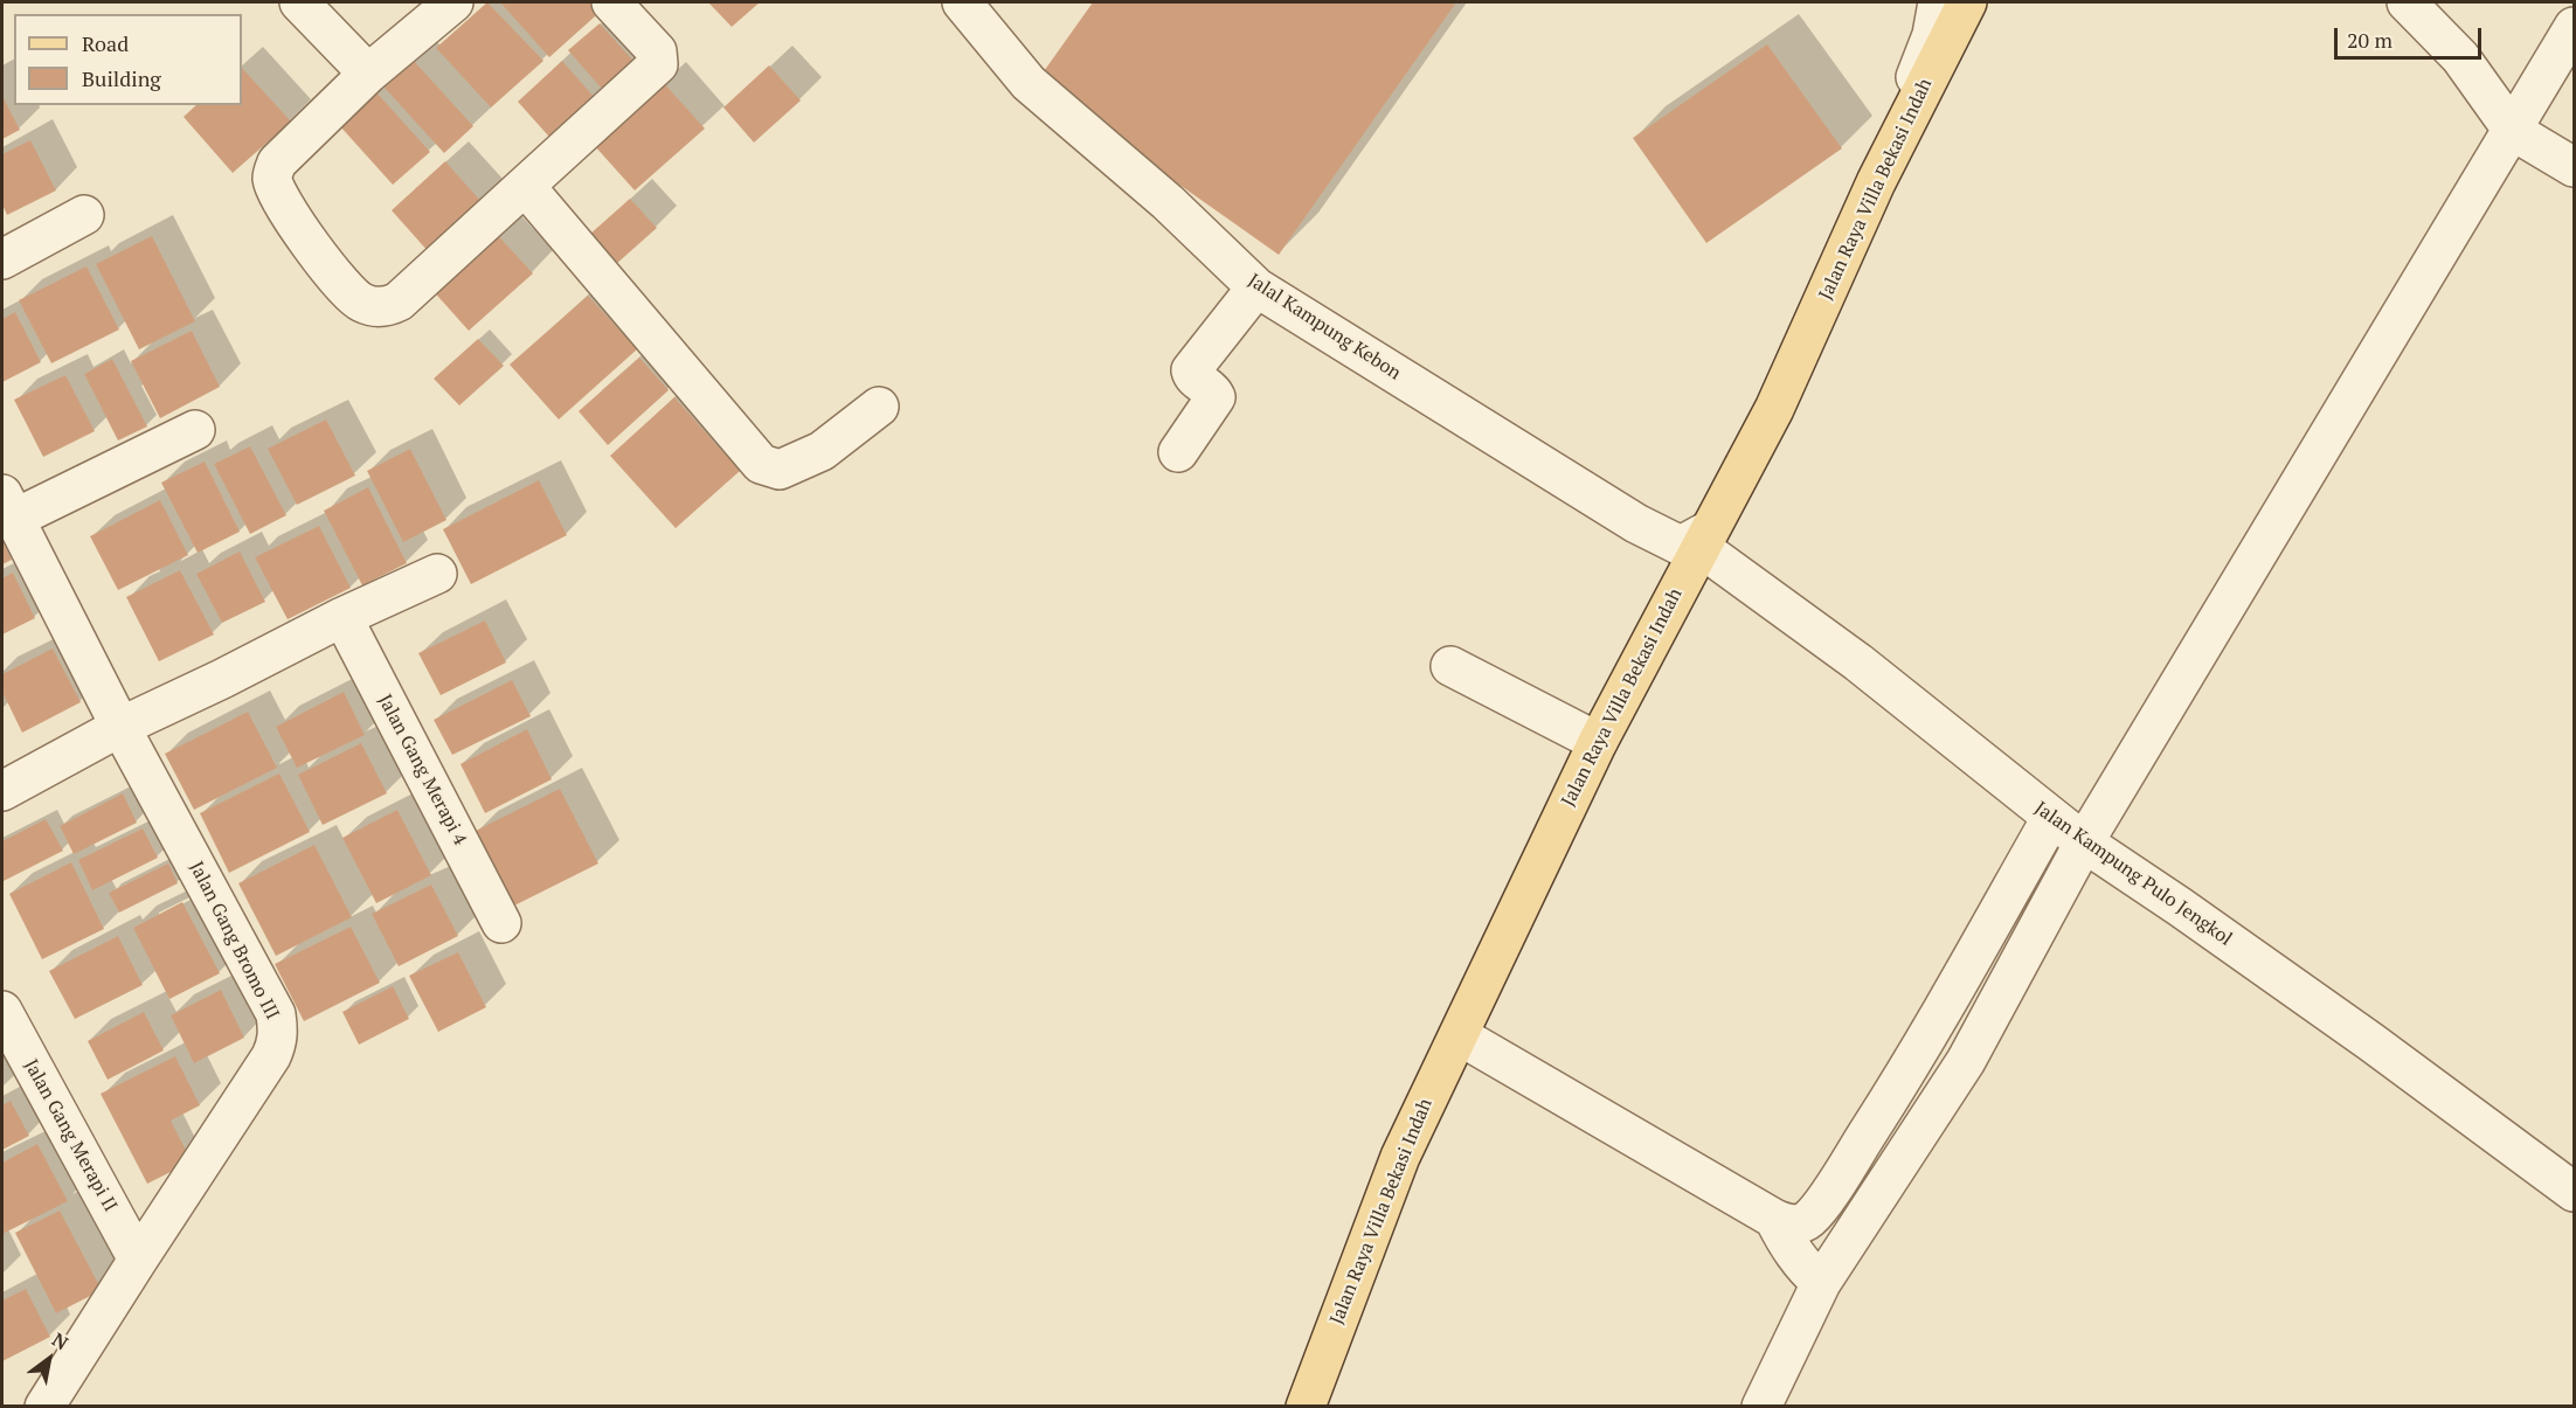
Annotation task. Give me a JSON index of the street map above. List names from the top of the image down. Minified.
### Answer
{"streets":{"main road":["Jalan Raya Villa Bekasi Indah"],"street":["Jalal Kampung Kebon","Jalan Gang Merapi 4","Jalan Kampung Pulo Jengkol","Jalan Gang Bromo III","Jalan Gang Merapi II"]},"crossings":[["Jalan Raya Villa Bekasi Indah","Jalal Kampung Kebon"],["Jalan Raya Villa Bekasi Indah","Jalan Kampung Pulo Jengkol"],["Jalal Kampung Kebon","Jalan Kampung Pulo Jengkol"],["Jalan Gang Bromo III","Jalan Gang Merapi II"]],"legend":["Road","Building"],"scale_bar":"20 m","north":"top right"}
